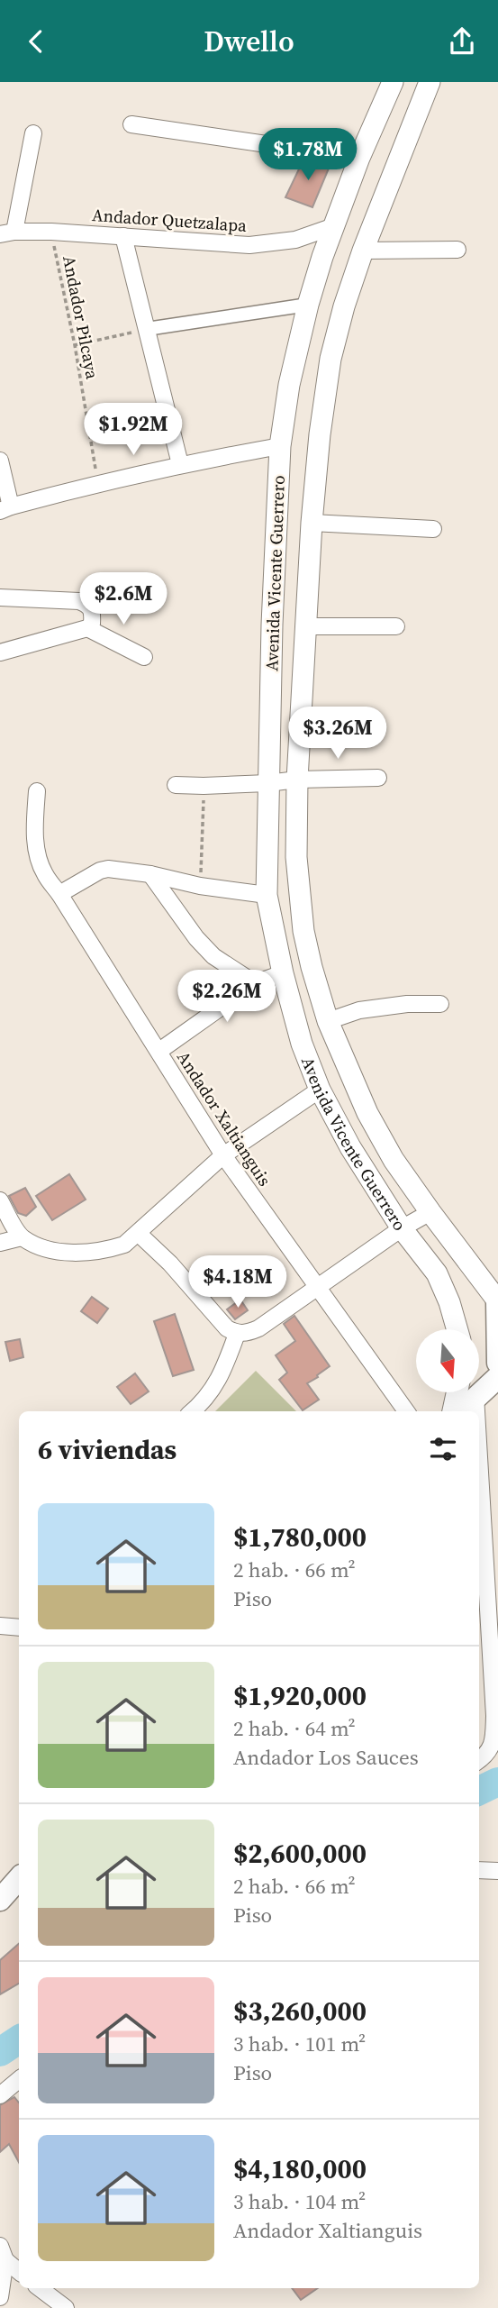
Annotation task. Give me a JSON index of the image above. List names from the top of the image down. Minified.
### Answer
{"streets":{"street":["Andador Quetzalapa","Avenida Vicente Guerrero","Andador Xaltianguis"],"path":["Andador Pilcaya"]},"crossings":[["Andador Quetzalapa","Andador Pilcaya"],["Andador Quetzalapa","Avenida Vicente Guerrero"]],"north":"bottom","page":{"header":"Dwello","price":["$1.78M","$1.92M","$2.6M","$3.26M","$2.26M","$4.18M"],"heading":"6 viviendas","list":[{"name":"$1,780,000","note":"2 hab. · 66 m² · Piso"},{"name":"$1,920,000","note":"2 hab. · 64 m² · Andador Los Sauces"},{"name":"$2,600,000","note":"2 hab. · 66 m² · Piso"},{"name":"$3,260,000","note":"3 hab. · 101 m² · Piso"},{"name":"$4,180,000","note":"3 hab. · 104 m² · Andador Xaltianguis"}]}}
